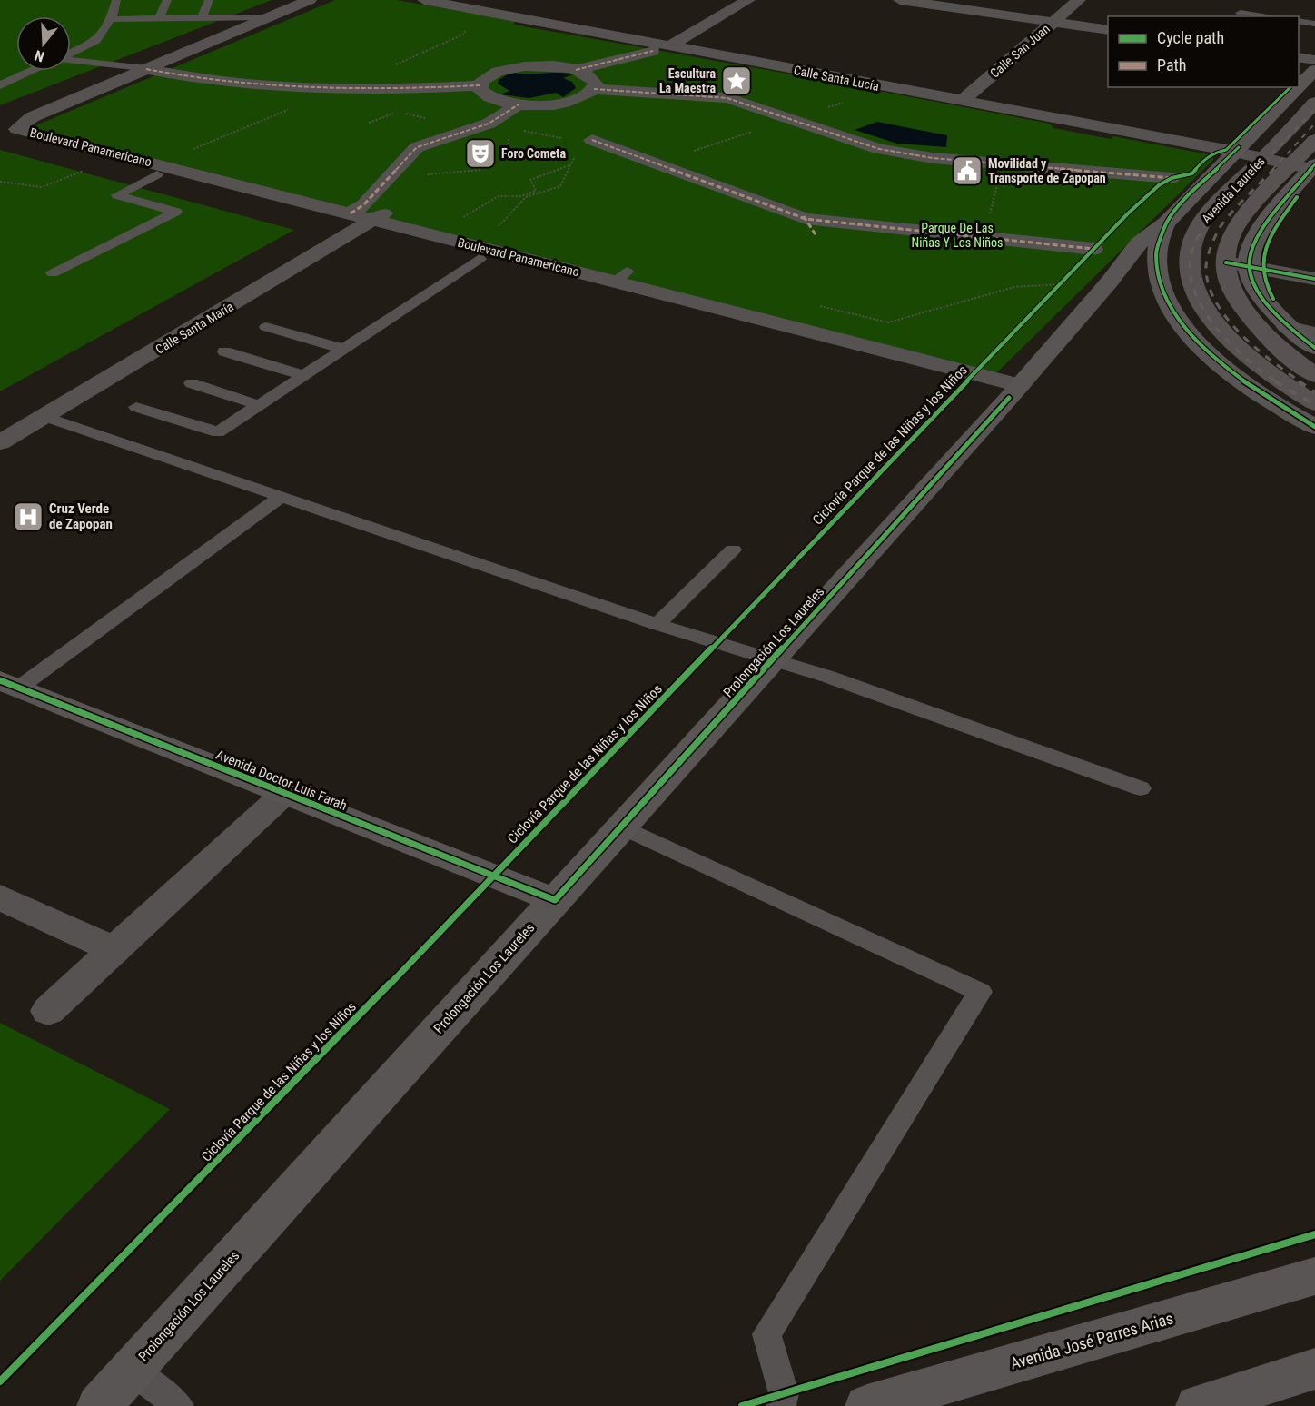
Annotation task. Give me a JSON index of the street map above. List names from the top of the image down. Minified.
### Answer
{"streets":{"main road":["Avenida Laureles"],"street":["Calle San Juan","Calle Santa Lucía","Boulevard Panamericano","Calle Santa María","Prolongación Los Laureles","Avenida Doctor Luis Farah","Avenida José Parres Arias"],"cycle path":["Ciclovía Parque de las Niñas y los Niños"]},"crossings":[["Calle San Juan","Calle Santa Lucía"],["Calle Santa Lucía","Avenida Laureles"],["Boulevard Panamericano","Calle Santa María"],["Boulevard Panamericano","Prolongación Los Laureles"],["Avenida Laureles","Prolongación Los Laureles"],["Prolongación Los Laureles","Avenida Doctor Luis Farah"]],"parks":["Parque De Las Niñas Y Los Niños"],"places":{"place":["Escultura La Maestra"],"theatre":["Foro Cometa"],"public building":["Movilidad y Transporte de Zapopan"],"hospital":["Cruz Verde de Zapopan"]},"legend":["Cycle path","Path"],"north":"bottom"}
